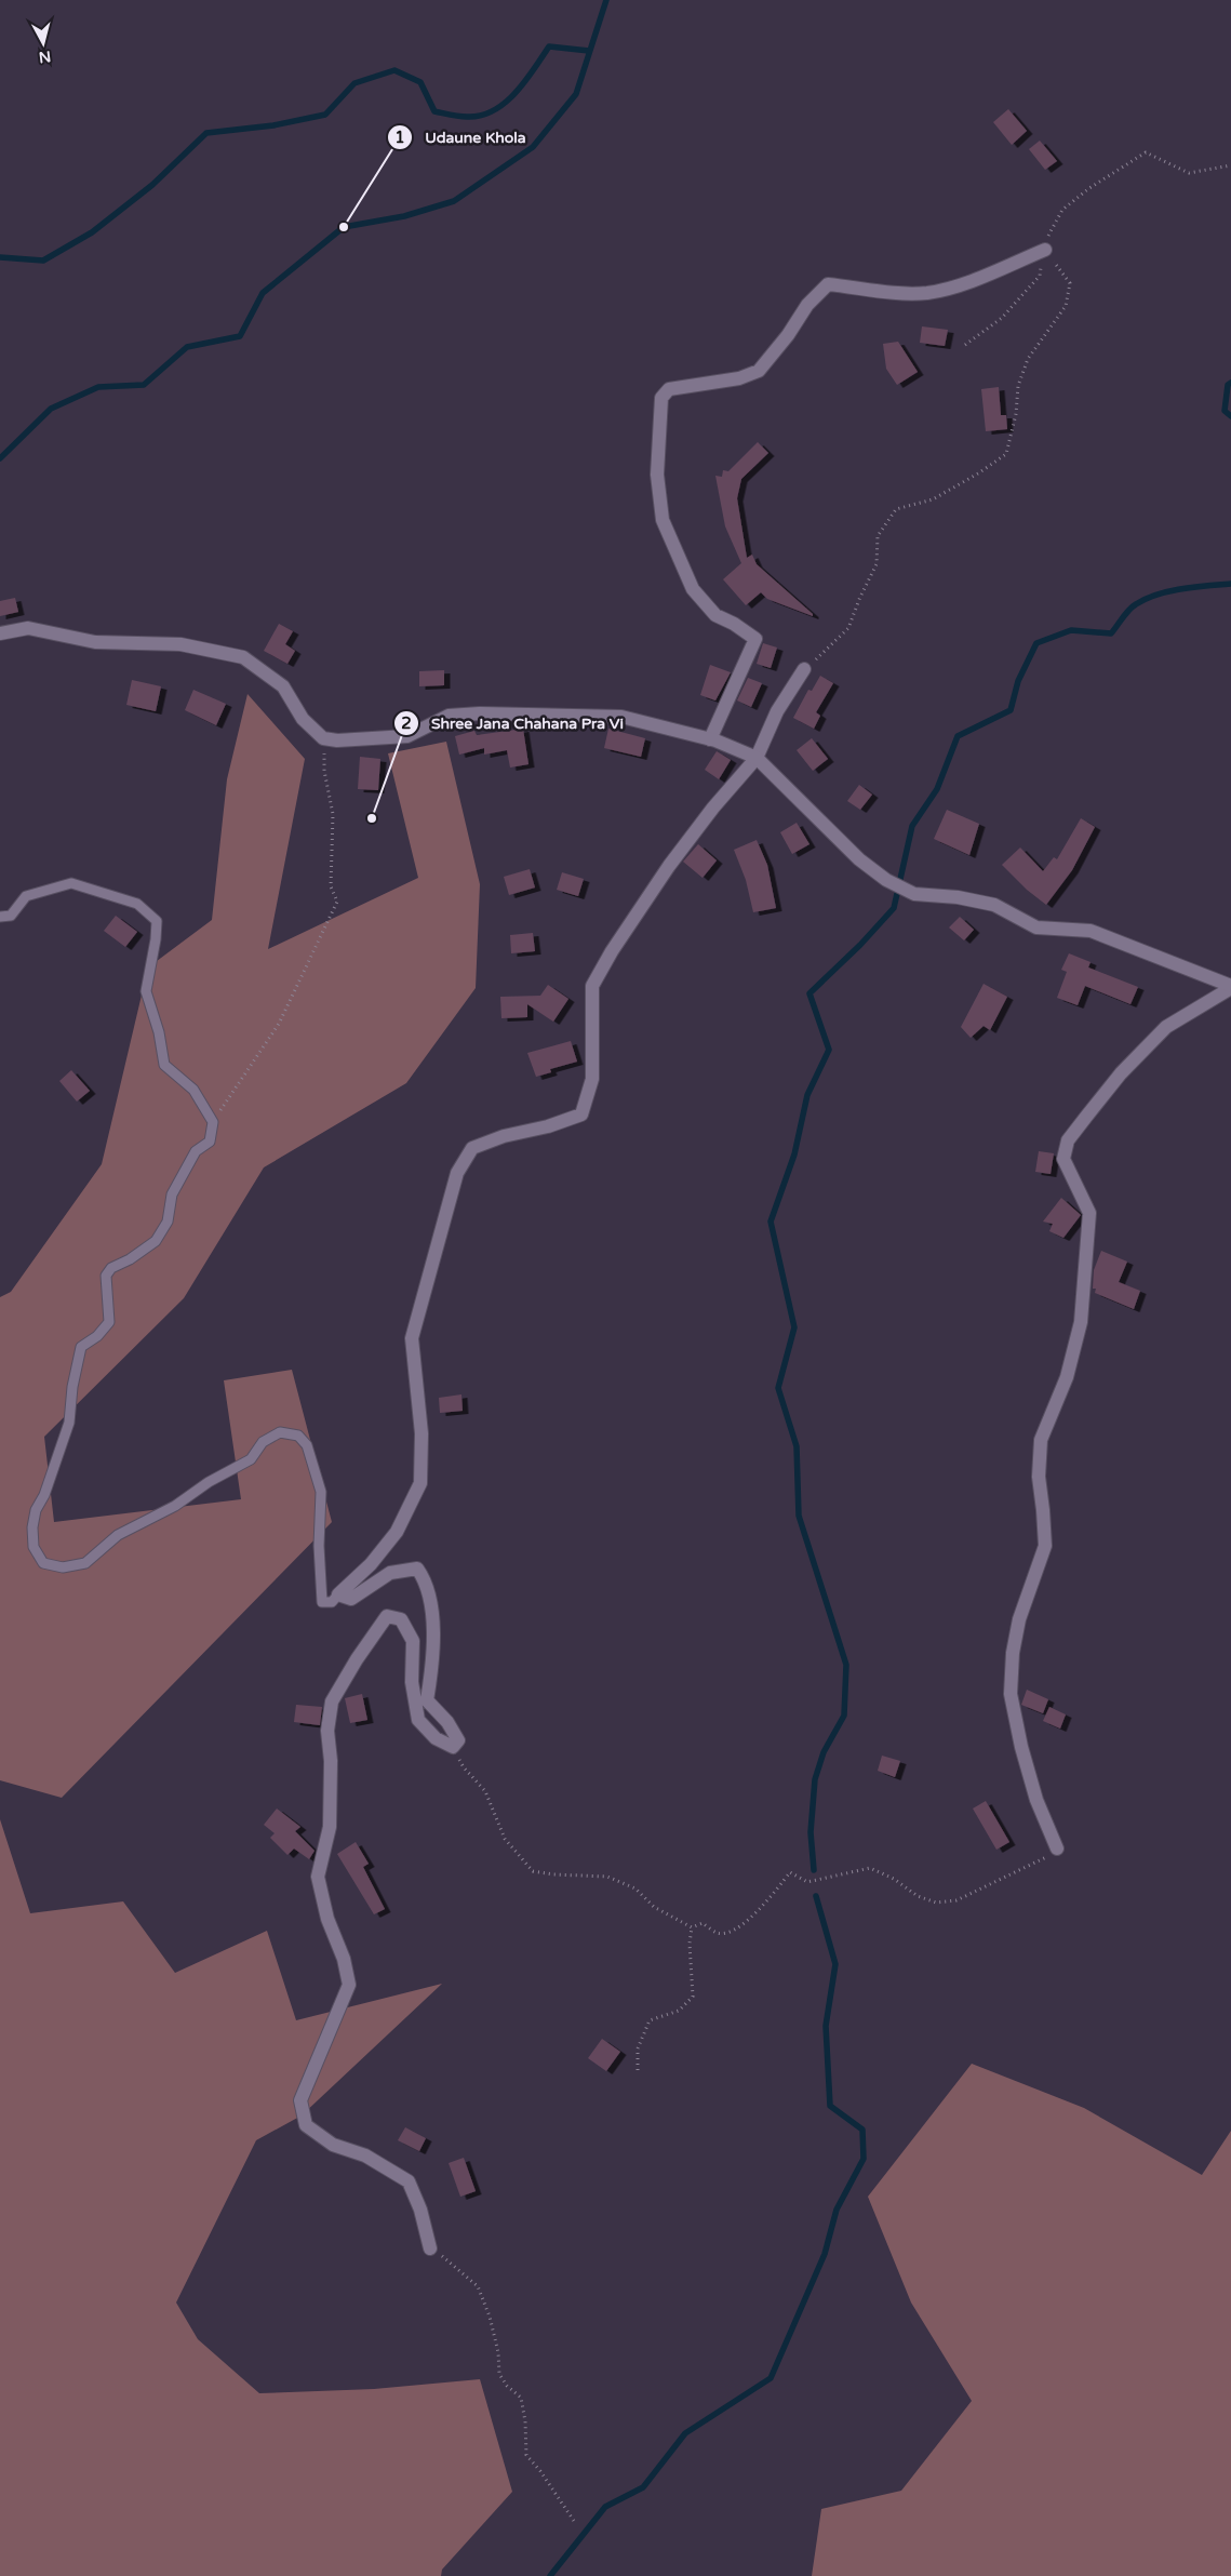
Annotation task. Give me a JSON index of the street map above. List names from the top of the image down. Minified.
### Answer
{"places":["Udaune Khola","Shree Jana Chahana Pra Vi"],"north":"bottom"}
